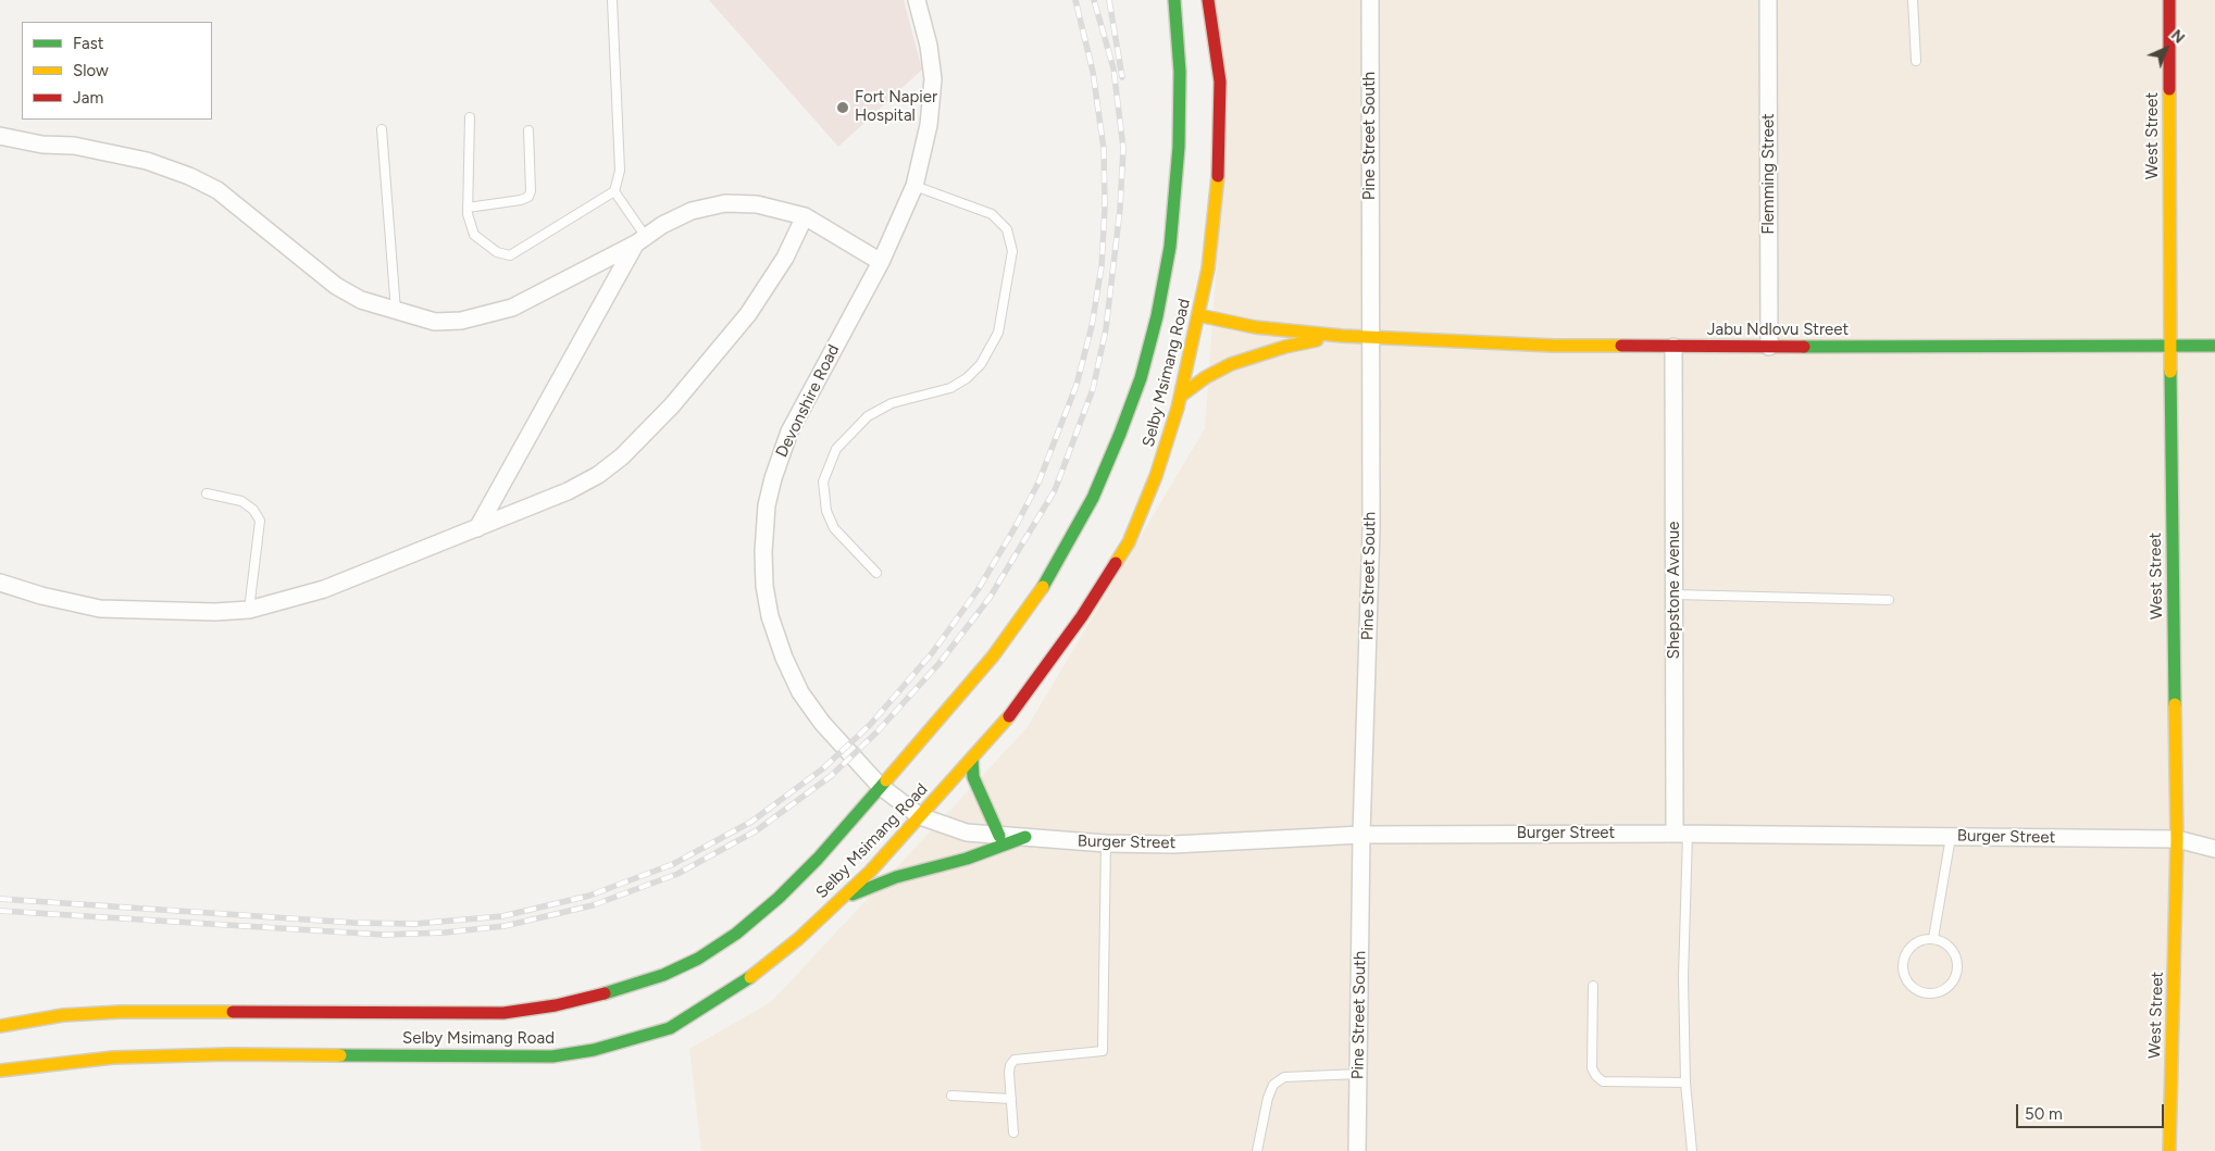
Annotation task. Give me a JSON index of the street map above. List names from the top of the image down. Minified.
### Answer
{"streets":{"main road":["West Street","Jabu Ndlovu Street","Selby Msimang Road"],"street":["Pine Street South","Flemming Street","Devonshire Road","Shepstone Avenue","Burger Street"]},"crossings":[["Pine Street South","Jabu Ndlovu Street"],["Pine Street South","Burger Street"],["West Street","Jabu Ndlovu Street"],["West Street","Burger Street"],["Flemming Street","Jabu Ndlovu Street"],["Jabu Ndlovu Street","Selby Msimang Road"],["Jabu Ndlovu Street","Shepstone Avenue"],["Selby Msimang Road","Devonshire Road"],["Selby Msimang Road","Burger Street"],["Devonshire Road","Burger Street"],["Shepstone Avenue","Burger Street"]],"places":["Fort Napier Hospital"],"legend":["Fast","Slow","Jam"],"scale_bar":"50 m","north":"top right"}
